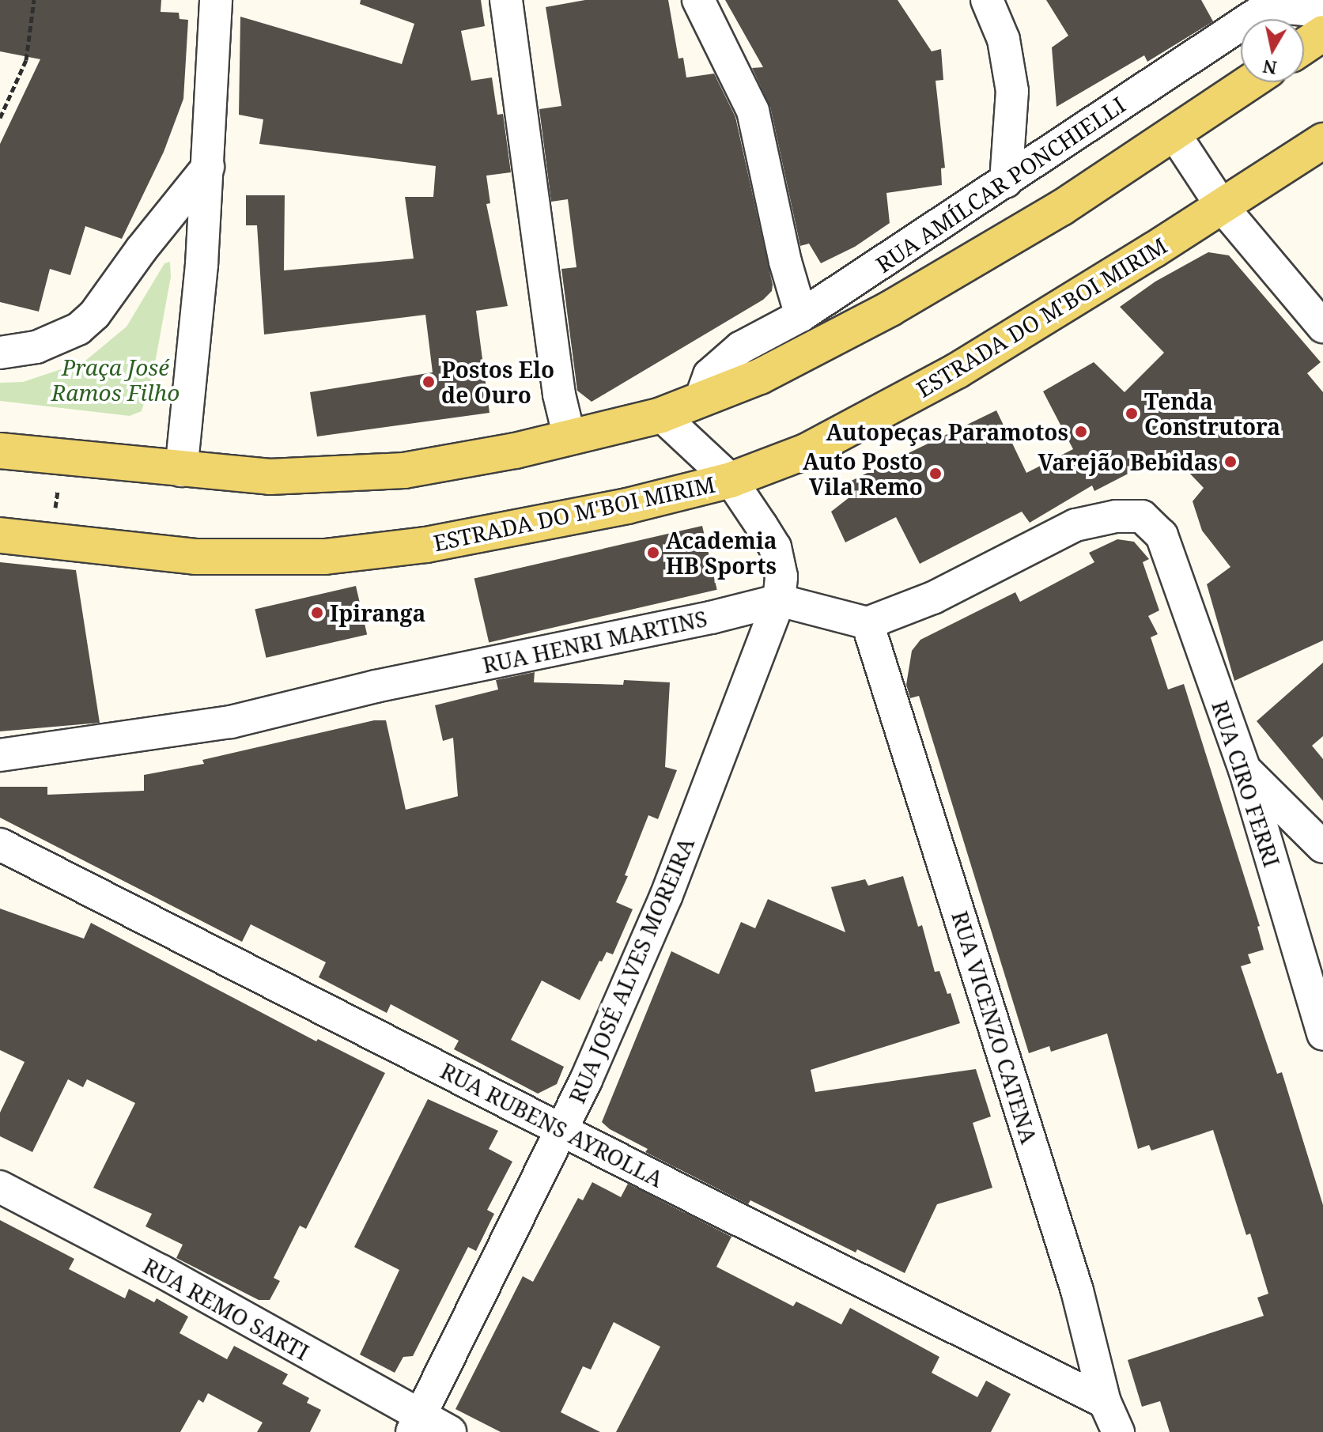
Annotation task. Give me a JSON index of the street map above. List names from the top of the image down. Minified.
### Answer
{"streets":{"main road":["ESTRADA DO M'BOI MIRIM"],"street":["RUA AMÍLCAR PONCHIELLI","RUA HENRI MARTINS","RUA CIRO FERRI","RUA JOSÉ ALVES MOREIRA","RUA VICENZO CATENA","RUA RUBENS AYROLLA","RUA REMO SARTI"]},"crossings":[["RUA HENRI MARTINS","RUA CIRO FERRI"],["RUA HENRI MARTINS","RUA JOSÉ ALVES MOREIRA"],["RUA HENRI MARTINS","RUA VICENZO CATENA"],["RUA CIRO FERRI","RUA VICENZO CATENA"],["RUA JOSÉ ALVES MOREIRA","RUA RUBENS AYROLLA"],["RUA JOSÉ ALVES MOREIRA","RUA REMO SARTI"],["RUA VICENZO CATENA","RUA RUBENS AYROLLA"]],"parks":["Praça José Ramos Filho"],"places":["Postos Elo de Ouro","Tenda Construtora","Autopeças Paramotos","Varejão Bebidas","Auto Posto Vila Remo","Academia HB Sports","Ipiranga"],"north":"bottom"}
